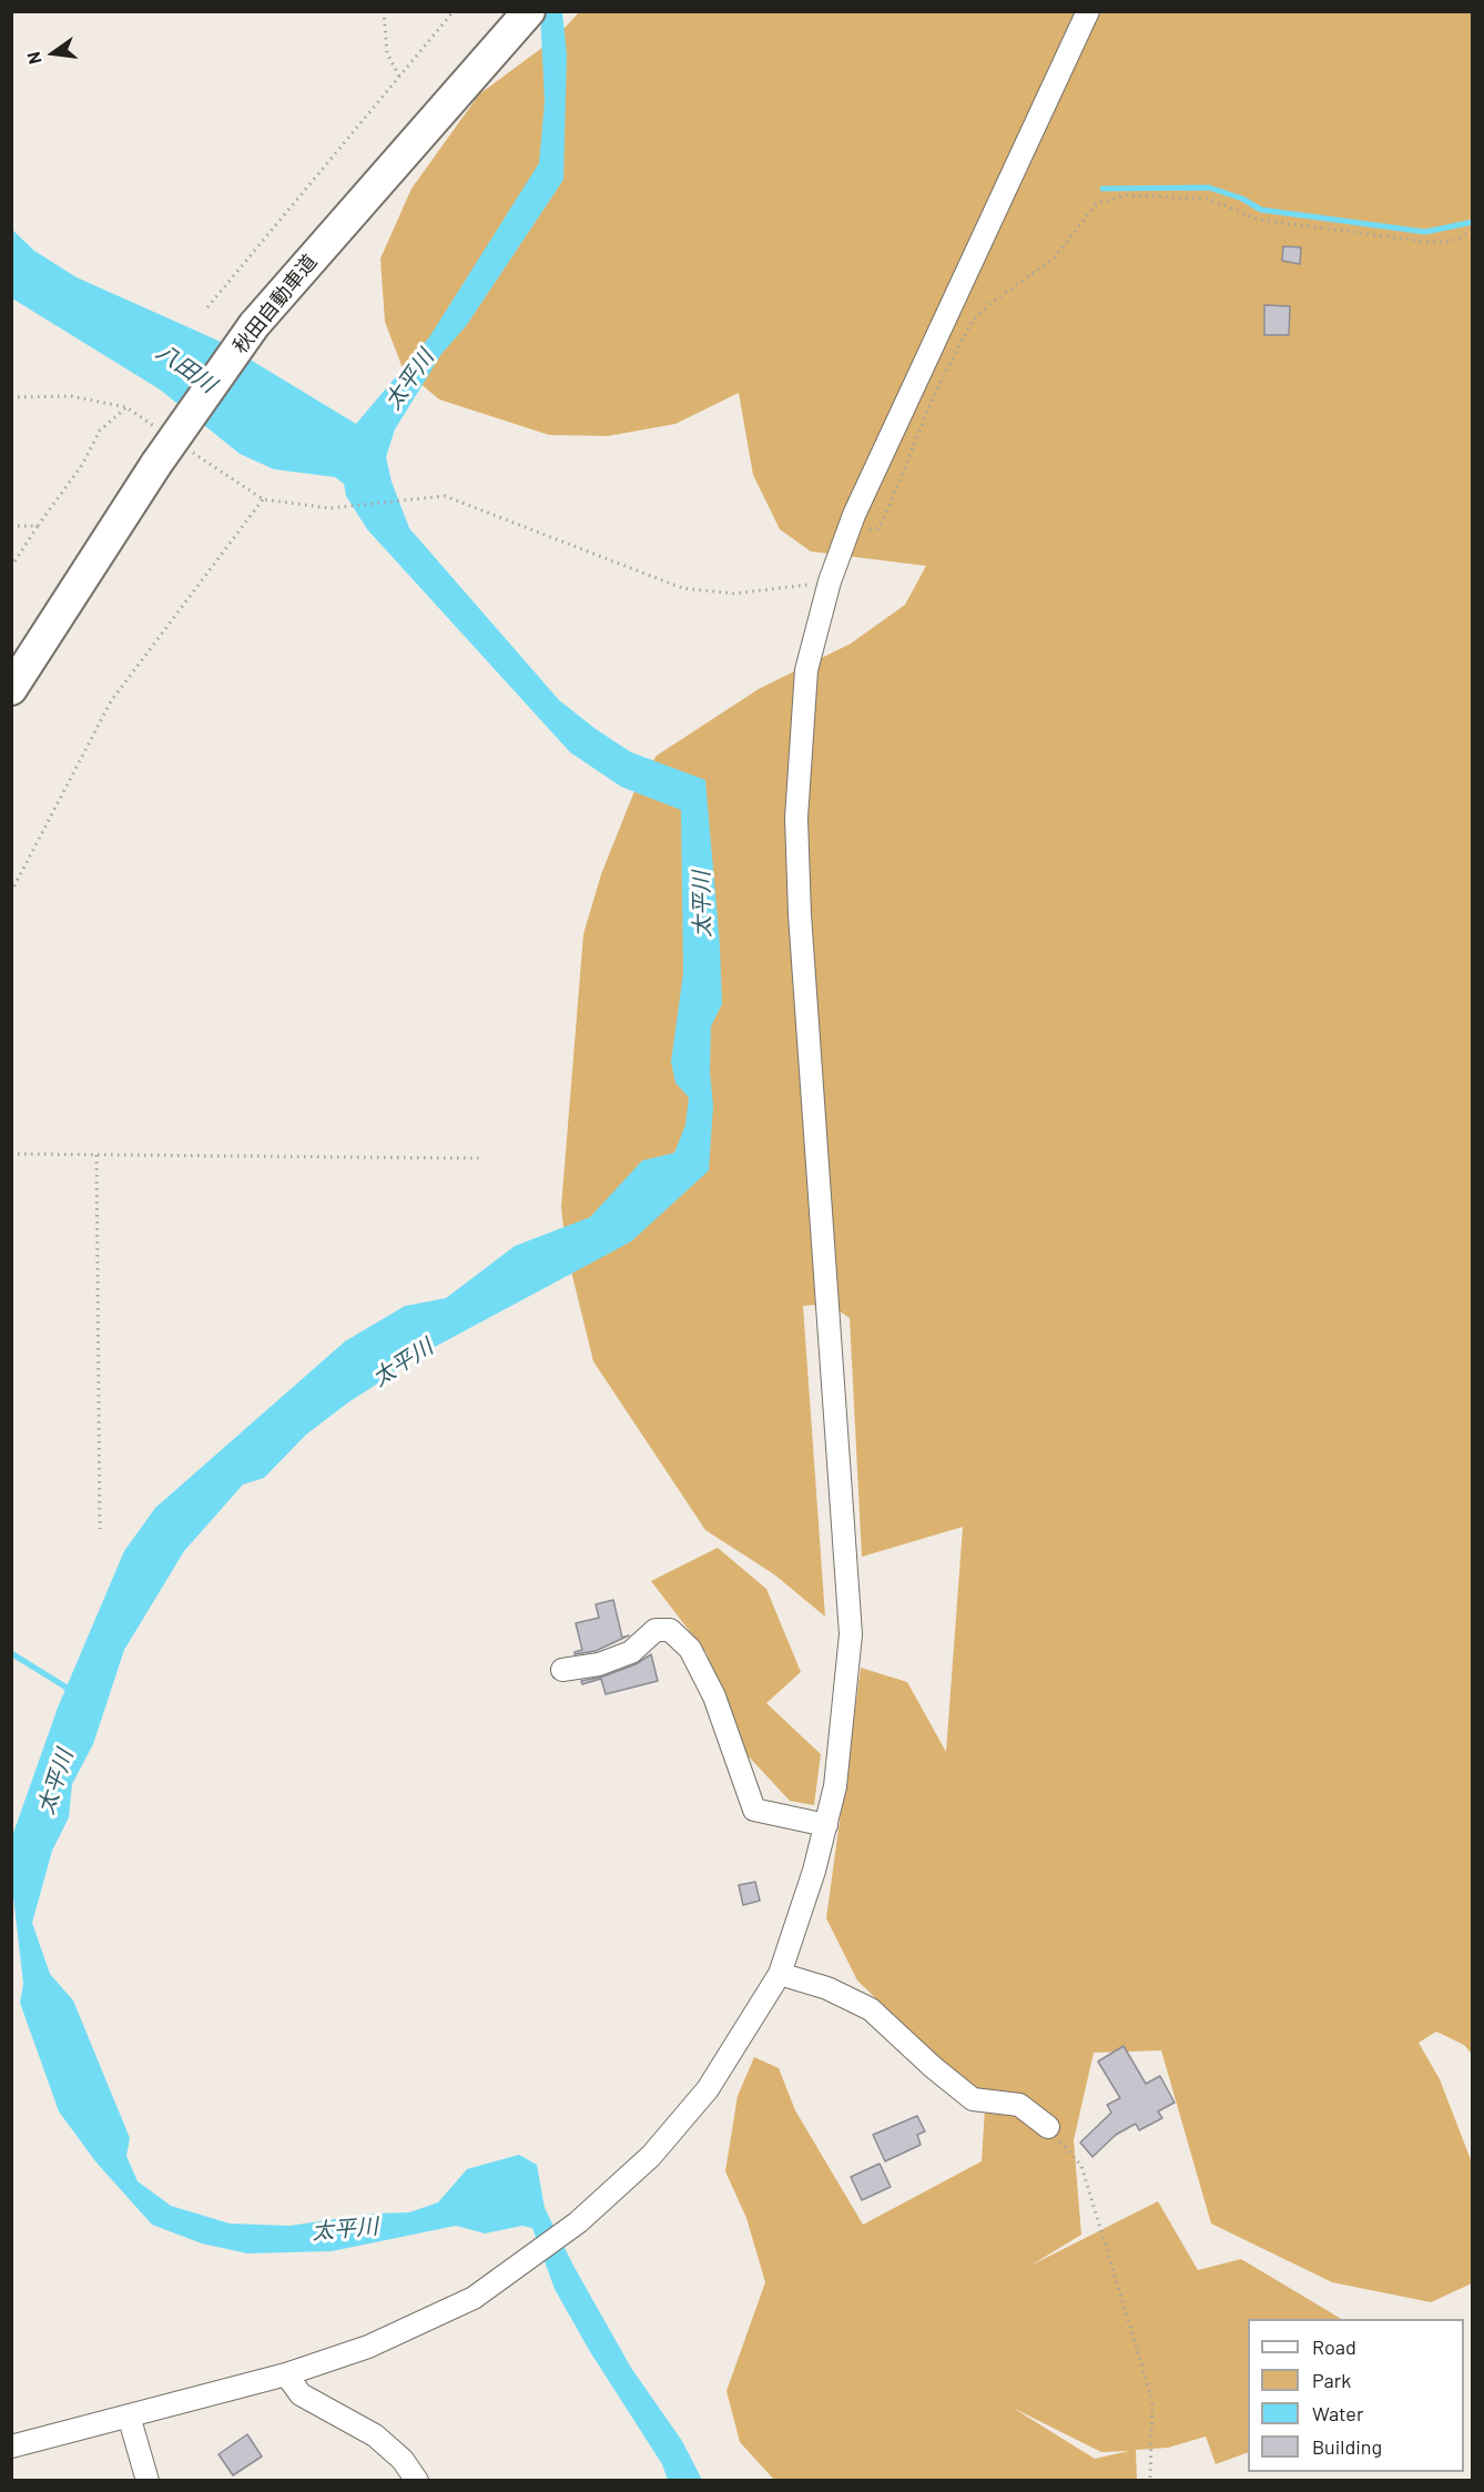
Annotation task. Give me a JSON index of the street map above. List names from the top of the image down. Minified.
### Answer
{"streets":{"highway":["秋田自動車道"]},"water":["八田川","太平川"],"legend":["Road","Park","Water","Building"],"north":"left"}
